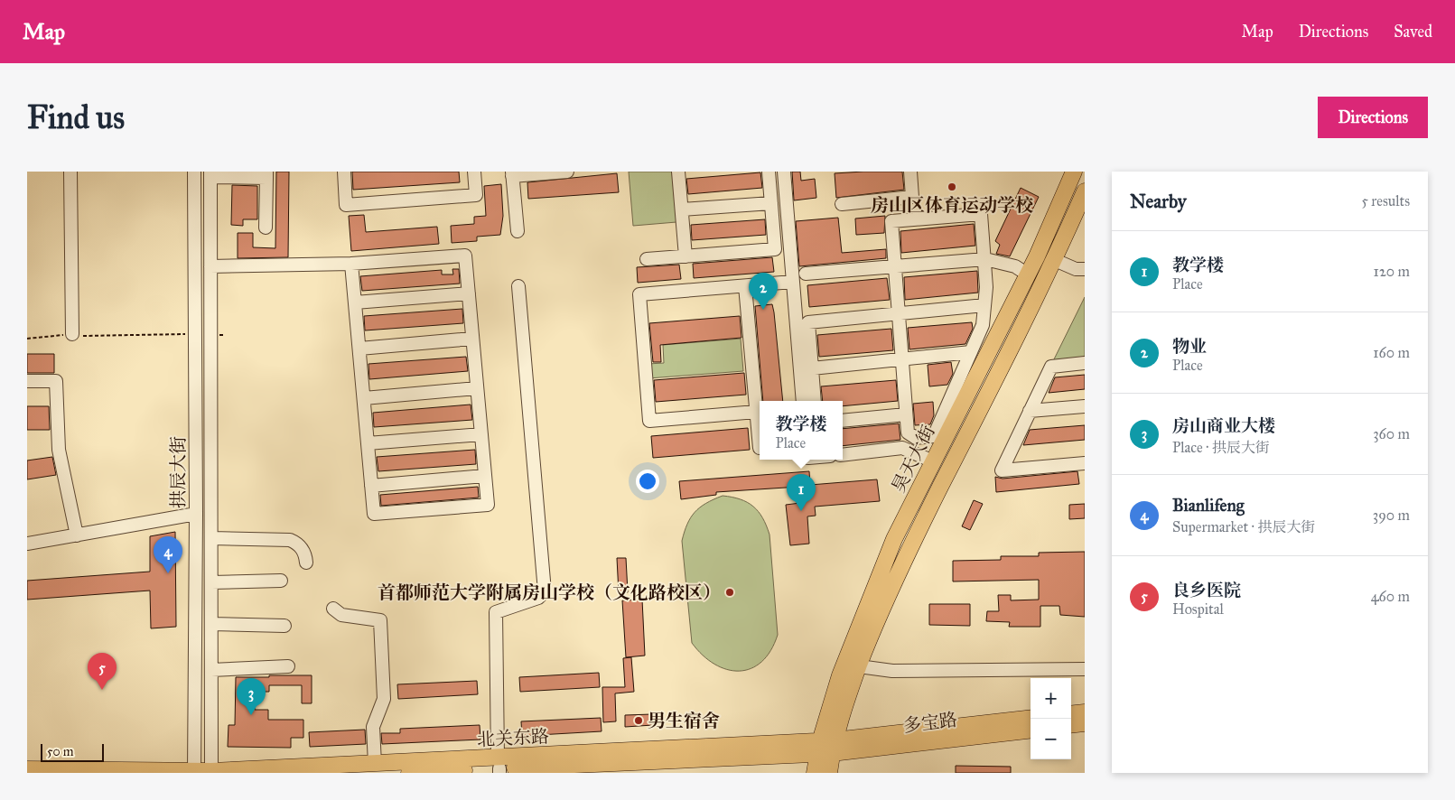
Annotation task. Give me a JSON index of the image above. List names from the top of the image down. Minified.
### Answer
{"streets":{"main road":["昊天大街","多宝路","北关东路"],"street":["拱辰大街"]},"crossings":[["昊天大街","多宝路"],["昊天大街","北关东路"],["拱辰大街","北关东路"],["多宝路","北关东路"]],"places":["房山区体育运动学校","首都师范大学附属房山学校（文化路校区）","男生宿舍"],"scale_bar":"50 m","page":{"header":"Map","nav":["Map","Directions","Saved"],"buttons":"Directions","title":"Find us","heading":["Nearby","5 results"],"list":[{"mark":"1","name":"教学楼","note":"Place","value":"120 m"},{"mark":"2","name":"物业","note":"Place","value":"160 m"},{"mark":"3","name":"房山商业大楼","note":"Place · 拱辰大街","value":"360 m"},{"mark":"4","name":"Bianlifeng","note":"Supermarket · 拱辰大街","value":"390 m"},{"mark":"5","name":"良乡医院","note":"Hospital","value":"460 m"}],"pins":["2","1","4","5","3"],"popup":["教学楼","Place"],"map_buttons":["+","−"],"scale":"50 m"}}
